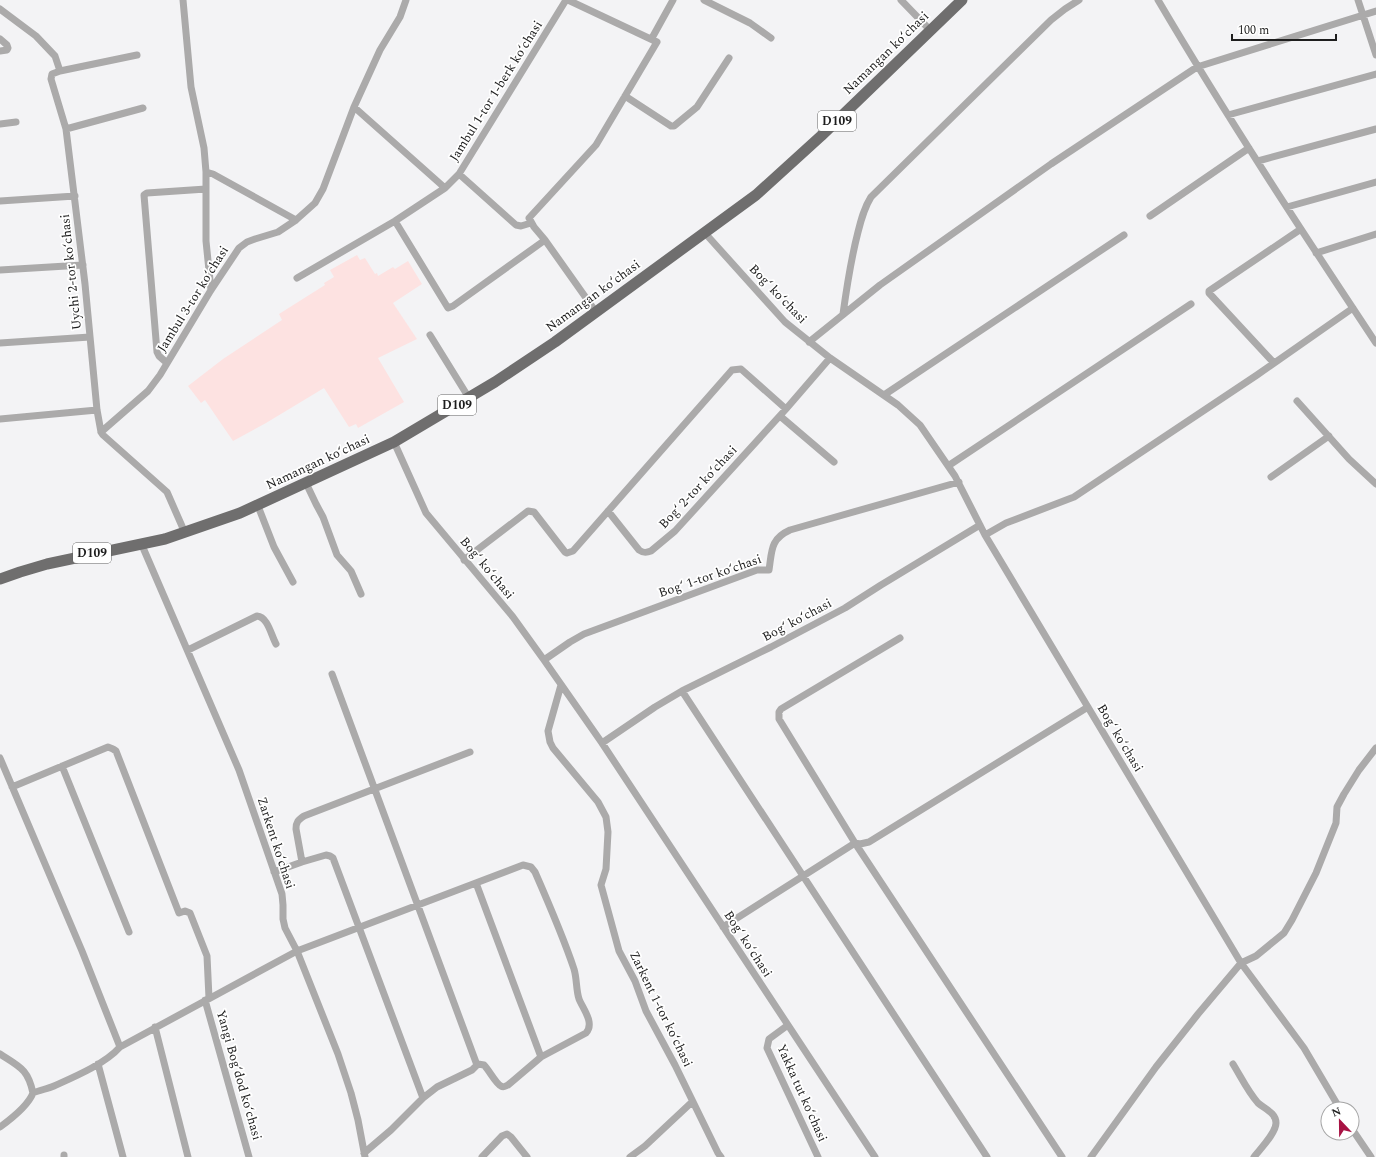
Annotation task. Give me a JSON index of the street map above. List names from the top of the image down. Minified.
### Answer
{"streets":{"main road":["Namangan koʻchasi","D109"],"street":["Jambul 1-tor 1-berk koʻchasi","Uychi 2-tor koʻchasi","Bogʻ koʻchasi","Jambul 3-tor koʻchasi","Bogʻ 2-tor koʻchasi","Bogʻ 1-tor koʻchasi","Zarkent koʻchasi","Zarkent 1-tor koʻchasi","Yangi Bogʻdod koʻchasi","Yakka tut koʻchasi"]},"crossings":[["Namangan koʻchasi","D109"],["Namangan koʻchasi","Bogʻ koʻchasi"],["D109","Zarkent koʻchasi"],["Uychi 2-tor koʻchasi","Jambul 3-tor koʻchasi"],["Bogʻ koʻchasi","Bogʻ 2-tor koʻchasi"],["Bogʻ koʻchasi","Bogʻ 1-tor koʻchasi"],["Bogʻ koʻchasi","Zarkent 1-tor koʻchasi"],["Bogʻ koʻchasi","Yakka tut koʻchasi"]],"scale_bar":"100 m","north":"top"}
